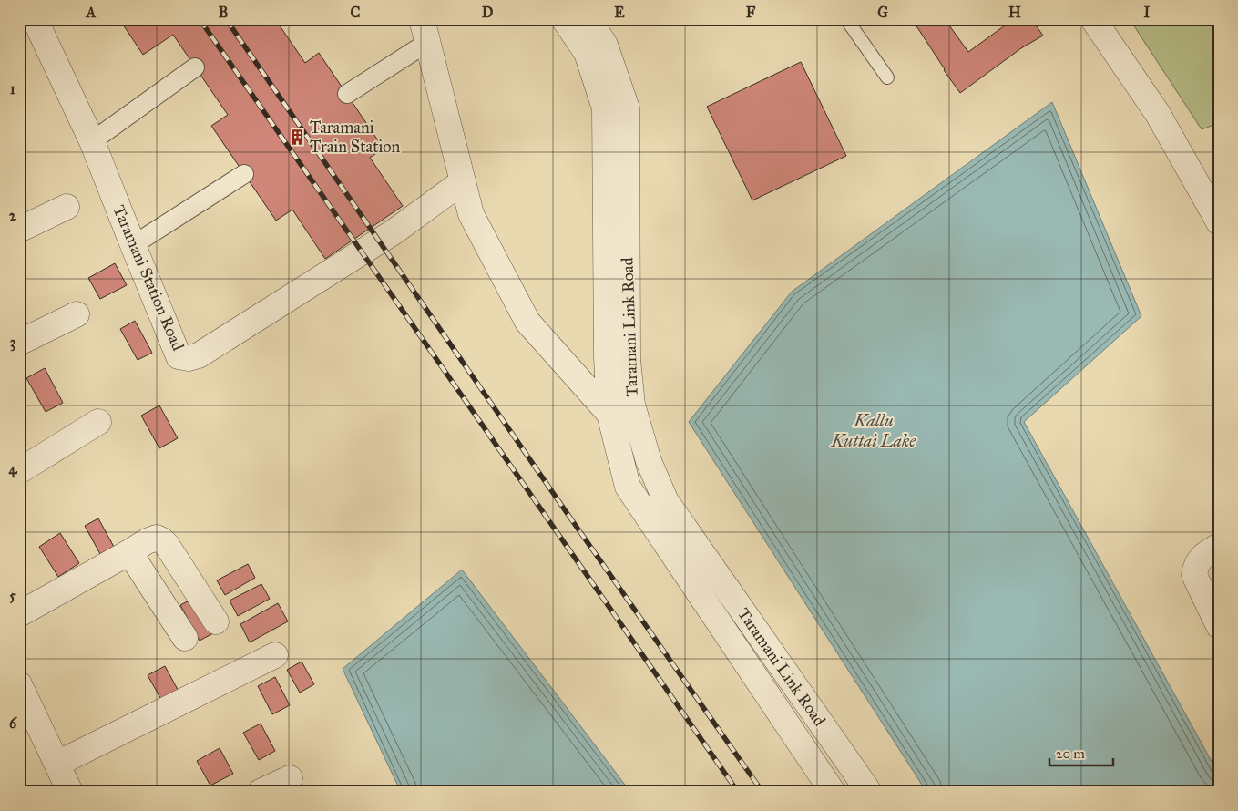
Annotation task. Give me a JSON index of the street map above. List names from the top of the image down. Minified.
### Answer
{"streets":{"street":["Taramani Station Road","Taramani Link Road"]},"water":["Kallu Kuttai Lake"],"places":{"building":["Taramani Train Station"]},"scale_bar":"20 m","grid":{"columns":["A","B","C","D","E","F","G","H","I"],"rows":["1","2","3","4","5","6"]}}
